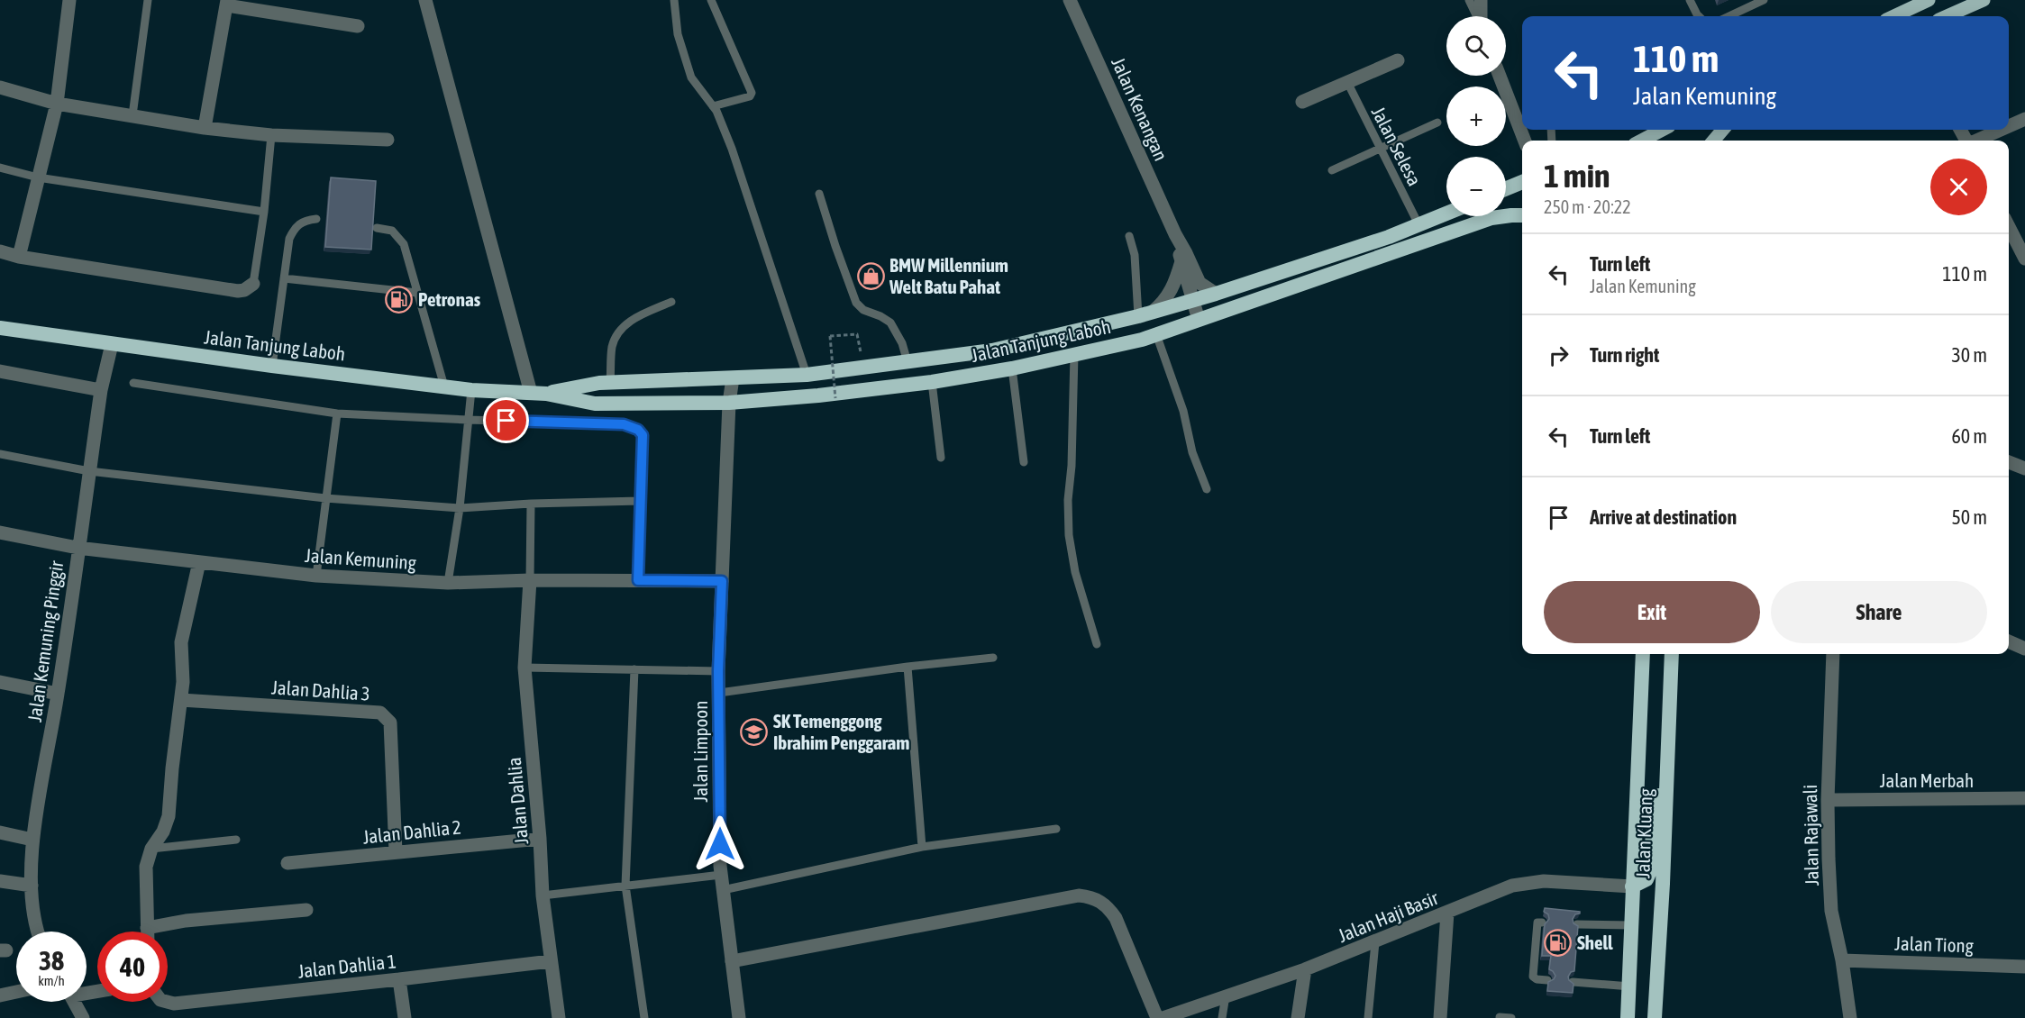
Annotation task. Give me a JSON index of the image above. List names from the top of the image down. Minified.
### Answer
{"streets":{"highway":["Jalan Tanjung Laboh","Jalan Kluang"],"street":["Jalan Kenangan","Jalan Kemuning","Jalan Kemuning Pinggir","Jalan Dahlia 3","Jalan Limpoon","Jalan Merbah","Jalan Dahlia","Jalan Dahlia 2","Jalan Rajawali","Jalan Haji Basir","Jalan Tiong","Jalan Dahlia 1"],"lane":["Jalan Selesa"]},"crossings":[["Jalan Kenangan","Jalan Tanjung Laboh"],["Jalan Selesa","Jalan Tanjung Laboh"],["Jalan Tanjung Laboh","Jalan Kemuning Pinggir"],["Jalan Tanjung Laboh","Jalan Limpoon"],["Jalan Kemuning","Jalan Kemuning Pinggir"],["Jalan Kemuning","Jalan Limpoon"],["Jalan Kemuning","Jalan Dahlia"],["Jalan Dahlia 3","Jalan Dahlia 2"],["Jalan Merbah","Jalan Rajawali"],["Jalan Dahlia","Jalan Dahlia 2"],["Jalan Dahlia","Jalan Dahlia 1"],["Jalan Kluang","Jalan Haji Basir"],["Jalan Rajawali","Jalan Tiong"]],"places":{"shop":["BMW Millennium Welt Batu Pahat"],"fuel station":["Petronas","Shell"],"school or university":["SK Temenggong Ibrahim Penggaram"]},"page":{"map_buttons":["+","−"],"turn":["110 m","Jalan Kemuning"],"heading":["1 min","250 m · 20:22"],"list":[{"name":"Turn left","note":"Jalan Kemuning","value":"110 m"},{"name":"Turn right","value":"30 m"},{"name":"Turn left","value":"60 m"},{"name":"Arrive at destination","value":"50 m"}],"buttons":["Exit","Share"],"speed":"38 km/h","limit":"40"}}
